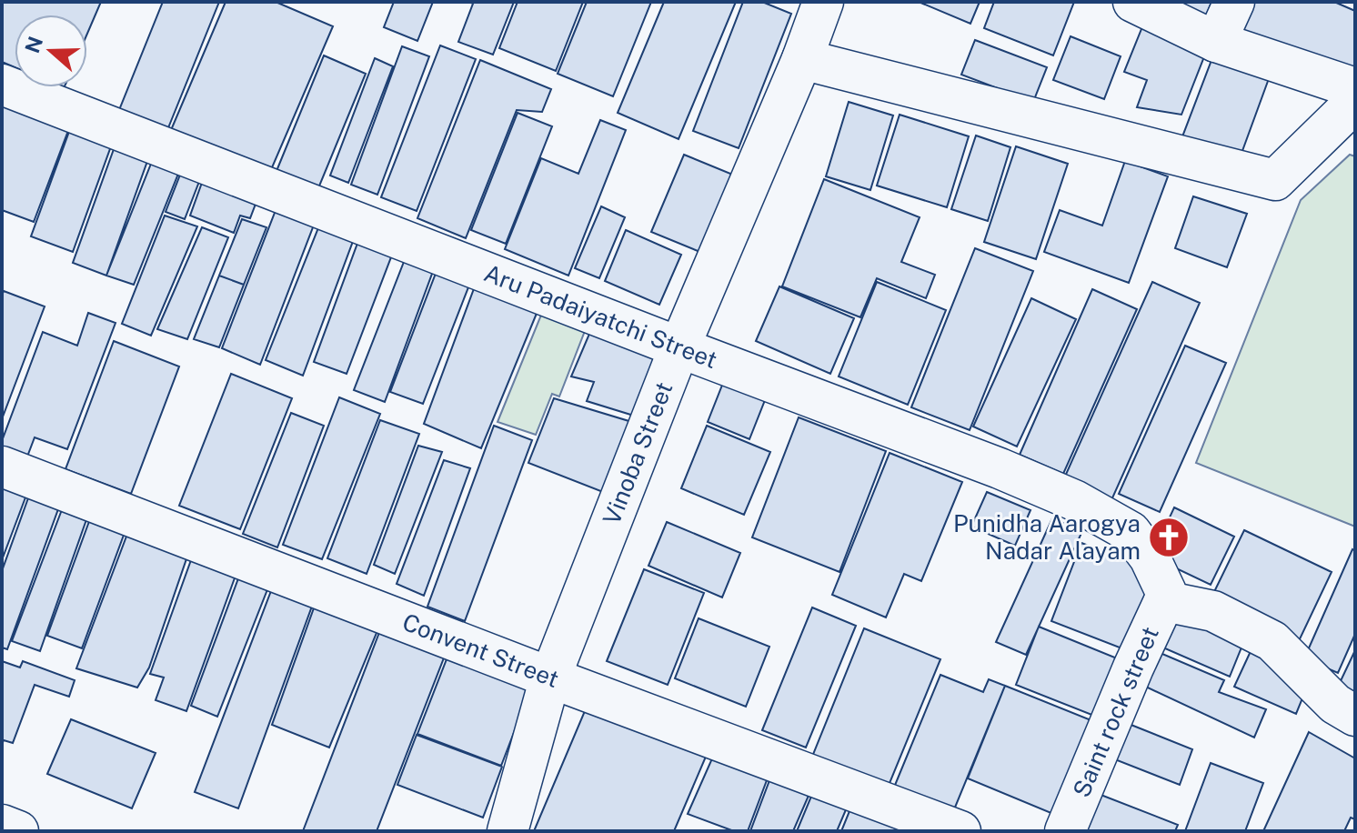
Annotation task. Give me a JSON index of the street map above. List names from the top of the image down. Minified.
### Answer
{"streets":{"street":["Aru Padaiyatchi Street","Vinoba Street","Convent Street","Saint rock street"]},"crossings":[["Aru Padaiyatchi Street","Vinoba Street"],["Aru Padaiyatchi Street","Saint rock street"],["Vinoba Street","Convent Street"]],"places":{"church":["Punidha Aarogya Nadar Alayam"]},"north":"left"}
